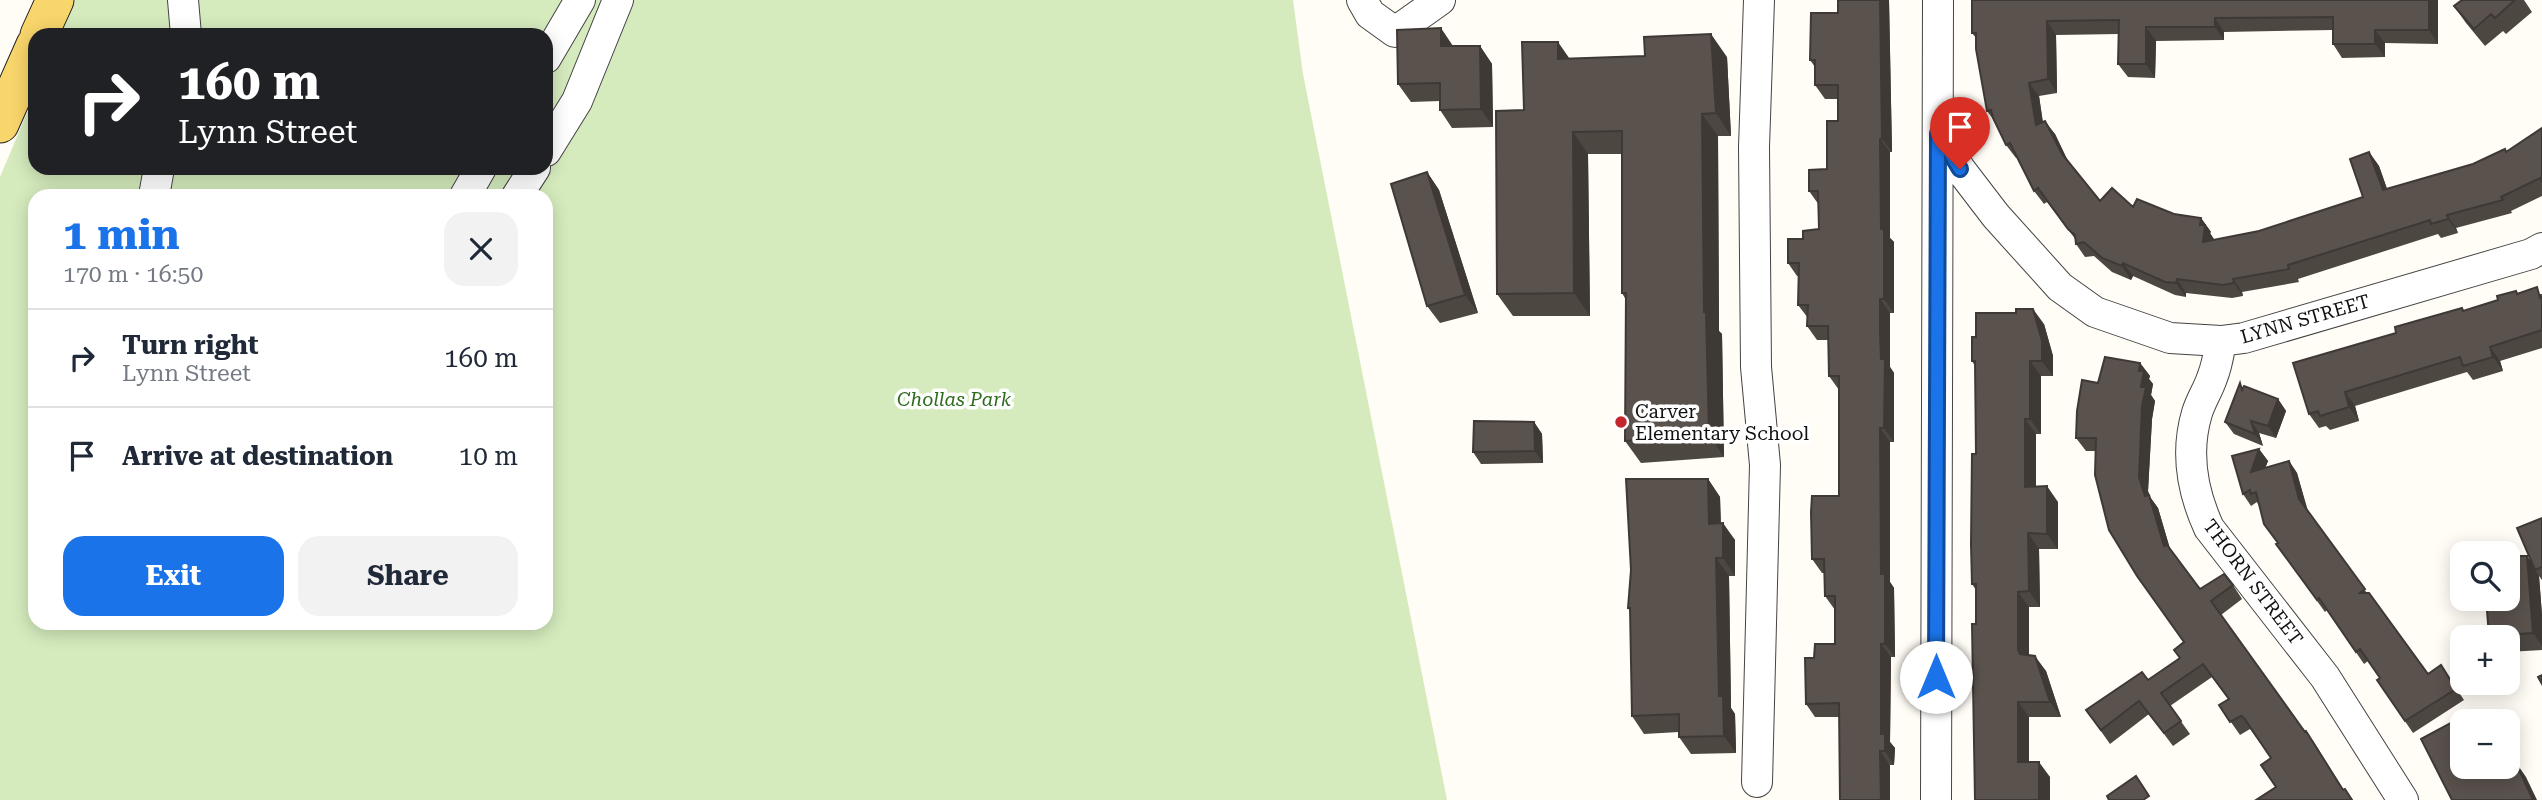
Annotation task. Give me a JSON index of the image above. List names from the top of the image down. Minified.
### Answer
{"streets":{"street":["LYNN STREET","THORN STREET"]},"crossings":[["LYNN STREET","THORN STREET"]],"parks":["Chollas Park"],"places":["Carver Elementary School"],"page":{"turn":["160 m","Lynn Street"],"heading":["1 min","170 m · 16:50"],"list":[{"name":"Turn right","note":"Lynn Street","value":"160 m"},{"name":"Arrive at destination","value":"10 m"}],"buttons":["Exit","Share"],"map_buttons":["+","−"]}}
